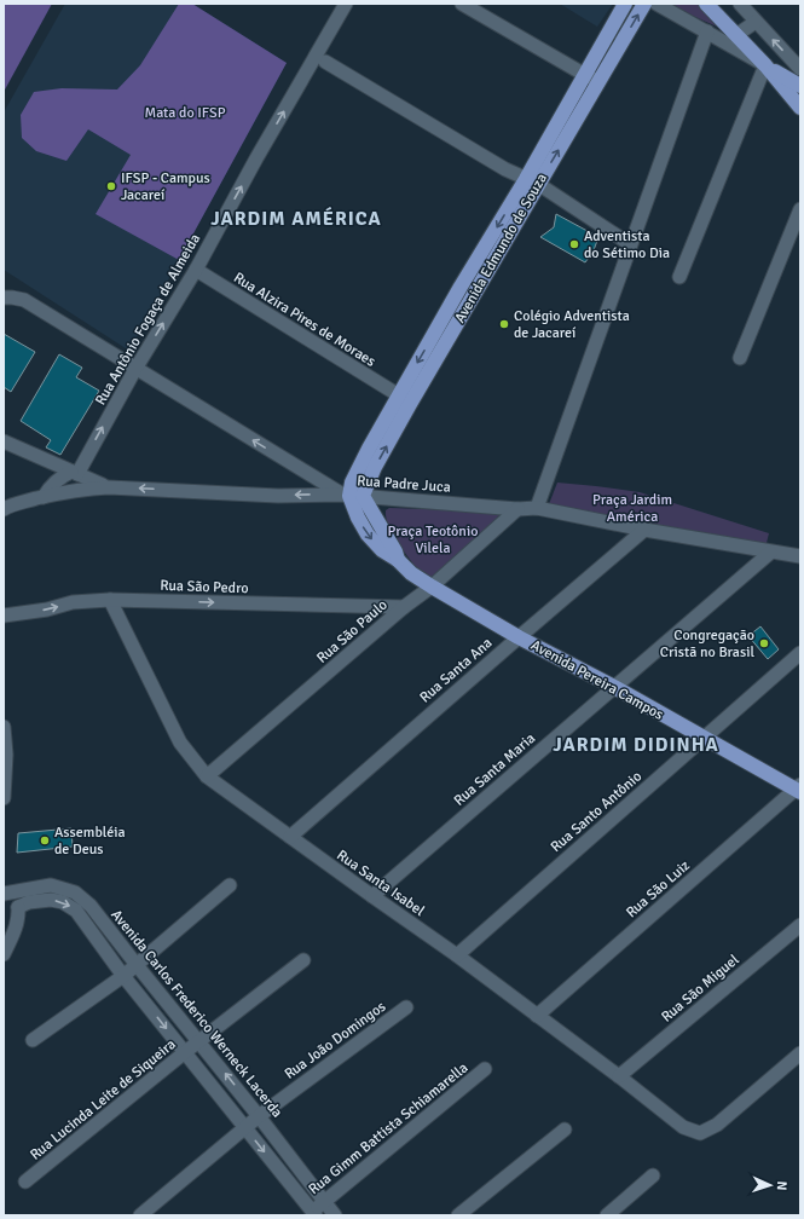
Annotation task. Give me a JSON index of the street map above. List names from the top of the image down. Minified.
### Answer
{"streets":{"main road":["Avenida Edmundo de Souza","Avenida Pereira Campos"],"street":["Rua Antônio Fogaça de Almeida","Rua Alzira Pires de Moraes","Rua Padre Juca","Rua São Pedro","Rua São Paulo","Rua Santa Ana","Rua Santa Maria","Rua Santo Antônio","Rua Santa Isabel","Rua São Luiz","Rua São Miguel","Avenida Carlos Frederico Werneck Lacerda","Rua João Domingos","Rua Lucinda Leite de Siqueira","Rua Gimm Battista Schiamarella"]},"crossings":[["Avenida Edmundo de Souza","Rua Alzira Pires de Moraes"],["Avenida Edmundo de Souza","Rua Padre Juca"],["Avenida Edmundo de Souza","Avenida Pereira Campos"],["Rua Antônio Fogaça de Almeida","Rua Alzira Pires de Moraes"],["Rua Padre Juca","Rua São Paulo"],["Rua Padre Juca","Rua Santa Ana"],["Rua Padre Juca","Avenida Pereira Campos"],["Rua Padre Juca","Rua Santa Maria"],["Rua São Pedro","Rua São Paulo"],["Rua São Pedro","Rua Santa Isabel"],["Rua São Paulo","Avenida Pereira Campos"],["Rua São Paulo","Rua Santa Isabel"],["Rua Santa Ana","Avenida Pereira Campos"],["Rua Santa Ana","Rua Santa Isabel"],["Avenida Pereira Campos","Rua Santa Maria"],["Avenida Pereira Campos","Rua Santo Antônio"],["Avenida Pereira Campos","Rua São Luiz"],["Rua Santa Maria","Rua Santa Isabel"],["Rua Santo Antônio","Rua Santa Isabel"],["Rua Santa Isabel","Rua São Luiz"],["Rua Santa Isabel","Rua São Miguel"],["Avenida Carlos Frederico Werneck Lacerda","Rua João Domingos"],["Avenida Carlos Frederico Werneck Lacerda","Rua Lucinda Leite de Siqueira"],["Avenida Carlos Frederico Werneck Lacerda","Rua Gimm Battista Schiamarella"]],"one_way":["Rua Antônio Fogaça de Almeida","Rua São Pedro"],"districts":["JARDIM AMÉRICA","JARDIM DIDINHA"],"parks":["Mata do IFSP","Praça Jardim América","Praça Teotônio Vilela"],"places":["IFSP - Campus Jacareí","Adventista do Sétimo Dia","Colégio Adventista de Jacareí","Congregação Cristã no Brasil","Assembléia de Deus"],"north":"right"}
